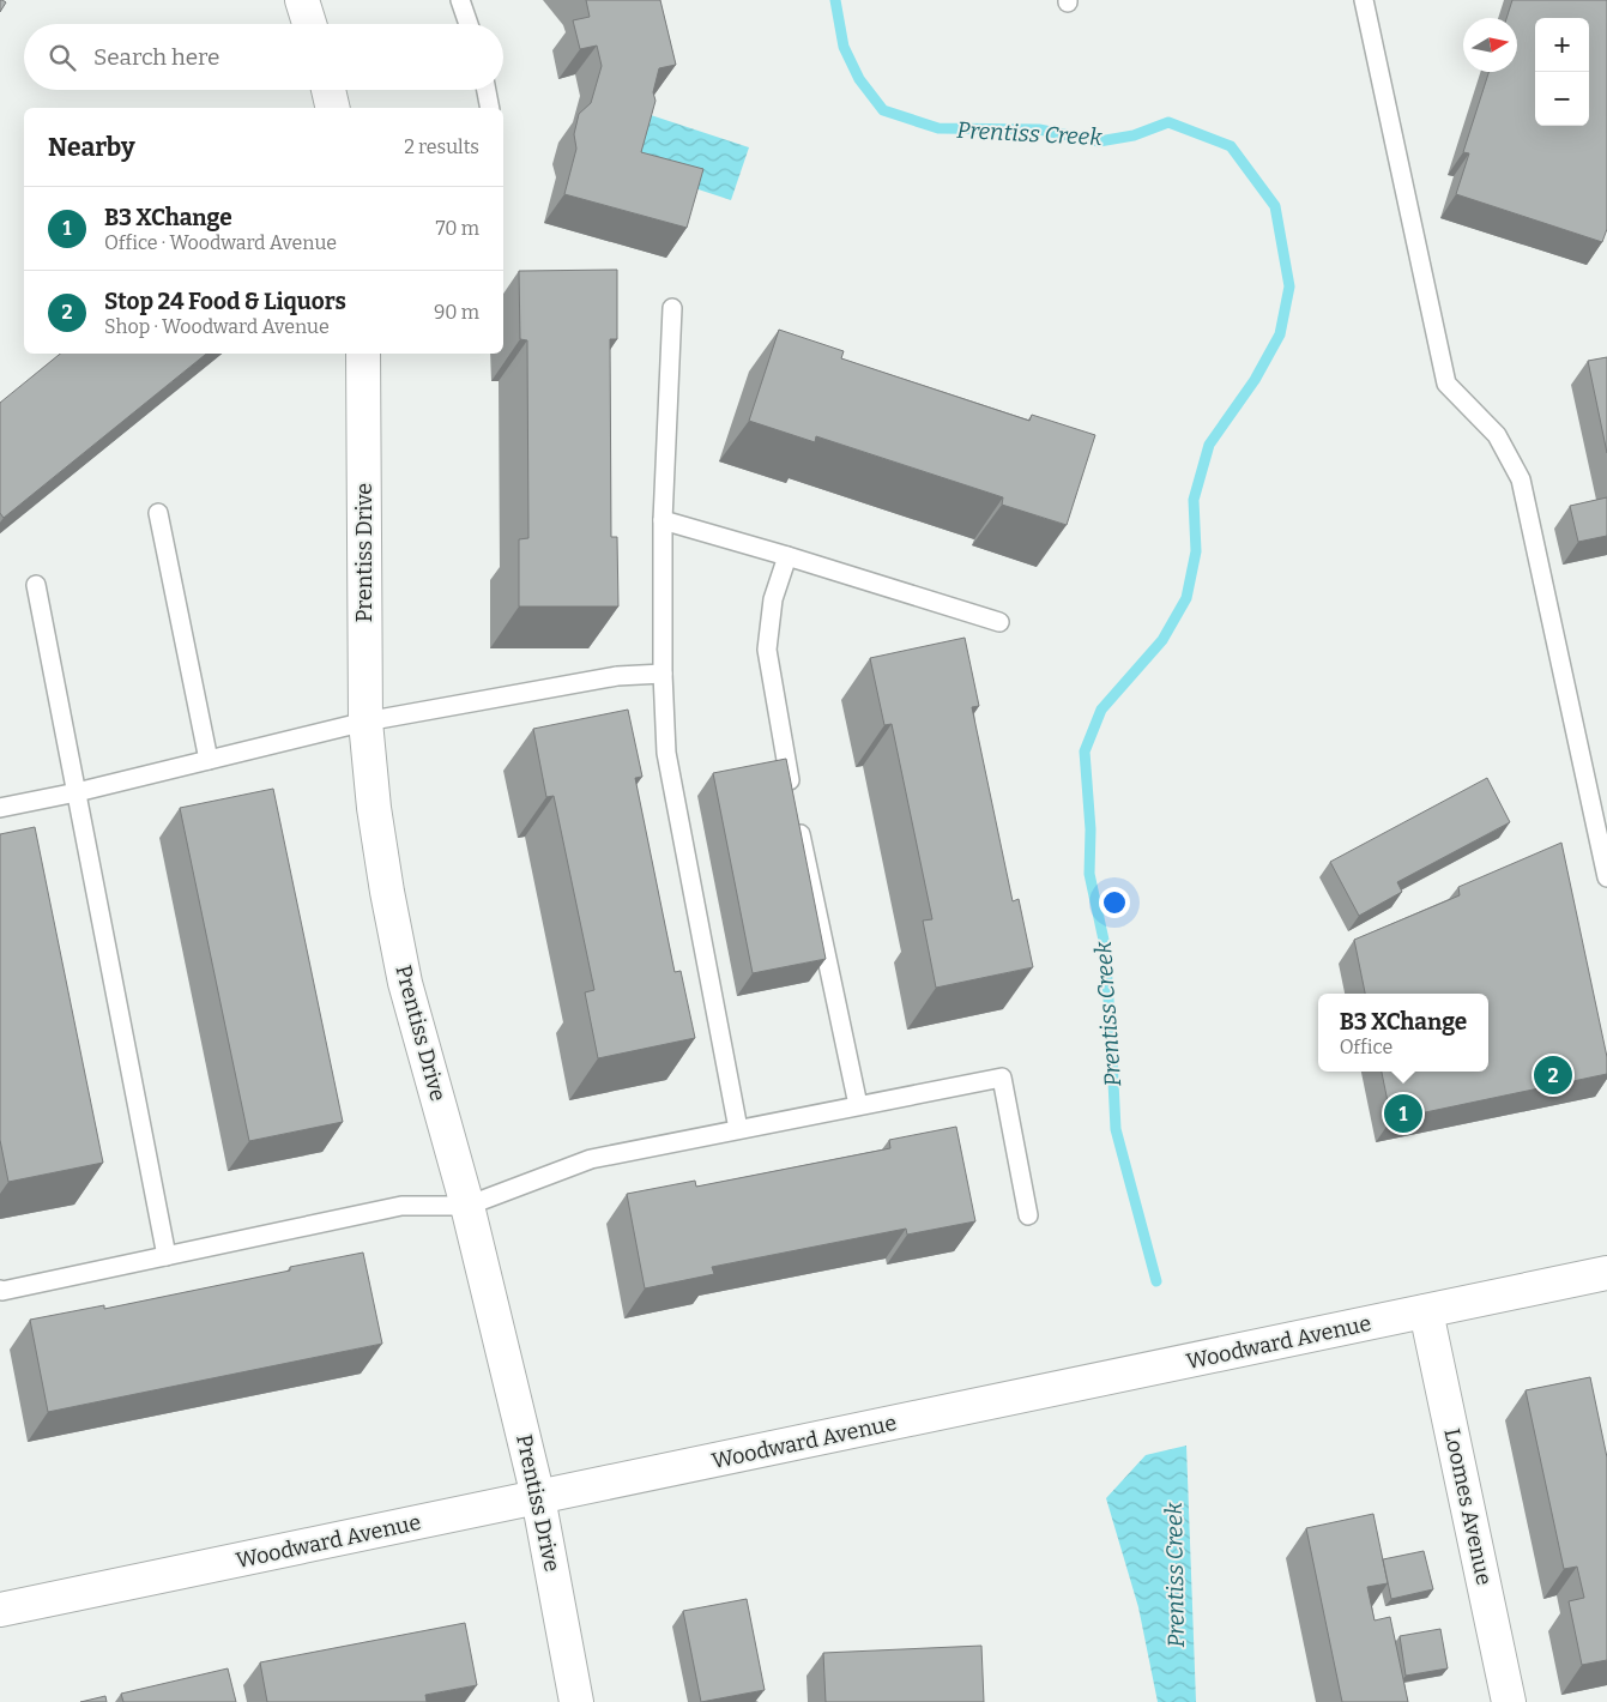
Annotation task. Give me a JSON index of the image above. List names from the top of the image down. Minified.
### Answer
{"streets":{"street":["Prentiss Drive","Woodward Avenue","Loomes Avenue"]},"crossings":[["Prentiss Drive","Woodward Avenue"],["Woodward Avenue","Loomes Avenue"]],"water":["Prentiss Creek"],"north":"right","page":{"map_buttons":["+","−"],"search":"Search here","heading":["Nearby","2 results"],"list":[{"mark":"1","name":"B3 XChange","note":"Office · Woodward Avenue","value":"70 m"},{"mark":"2","name":"Stop 24 Food & Liquors","note":"Shop · Woodward Avenue","value":"90 m"}],"popup":["B3 XChange","Office"],"pins":["2","1"]}}
